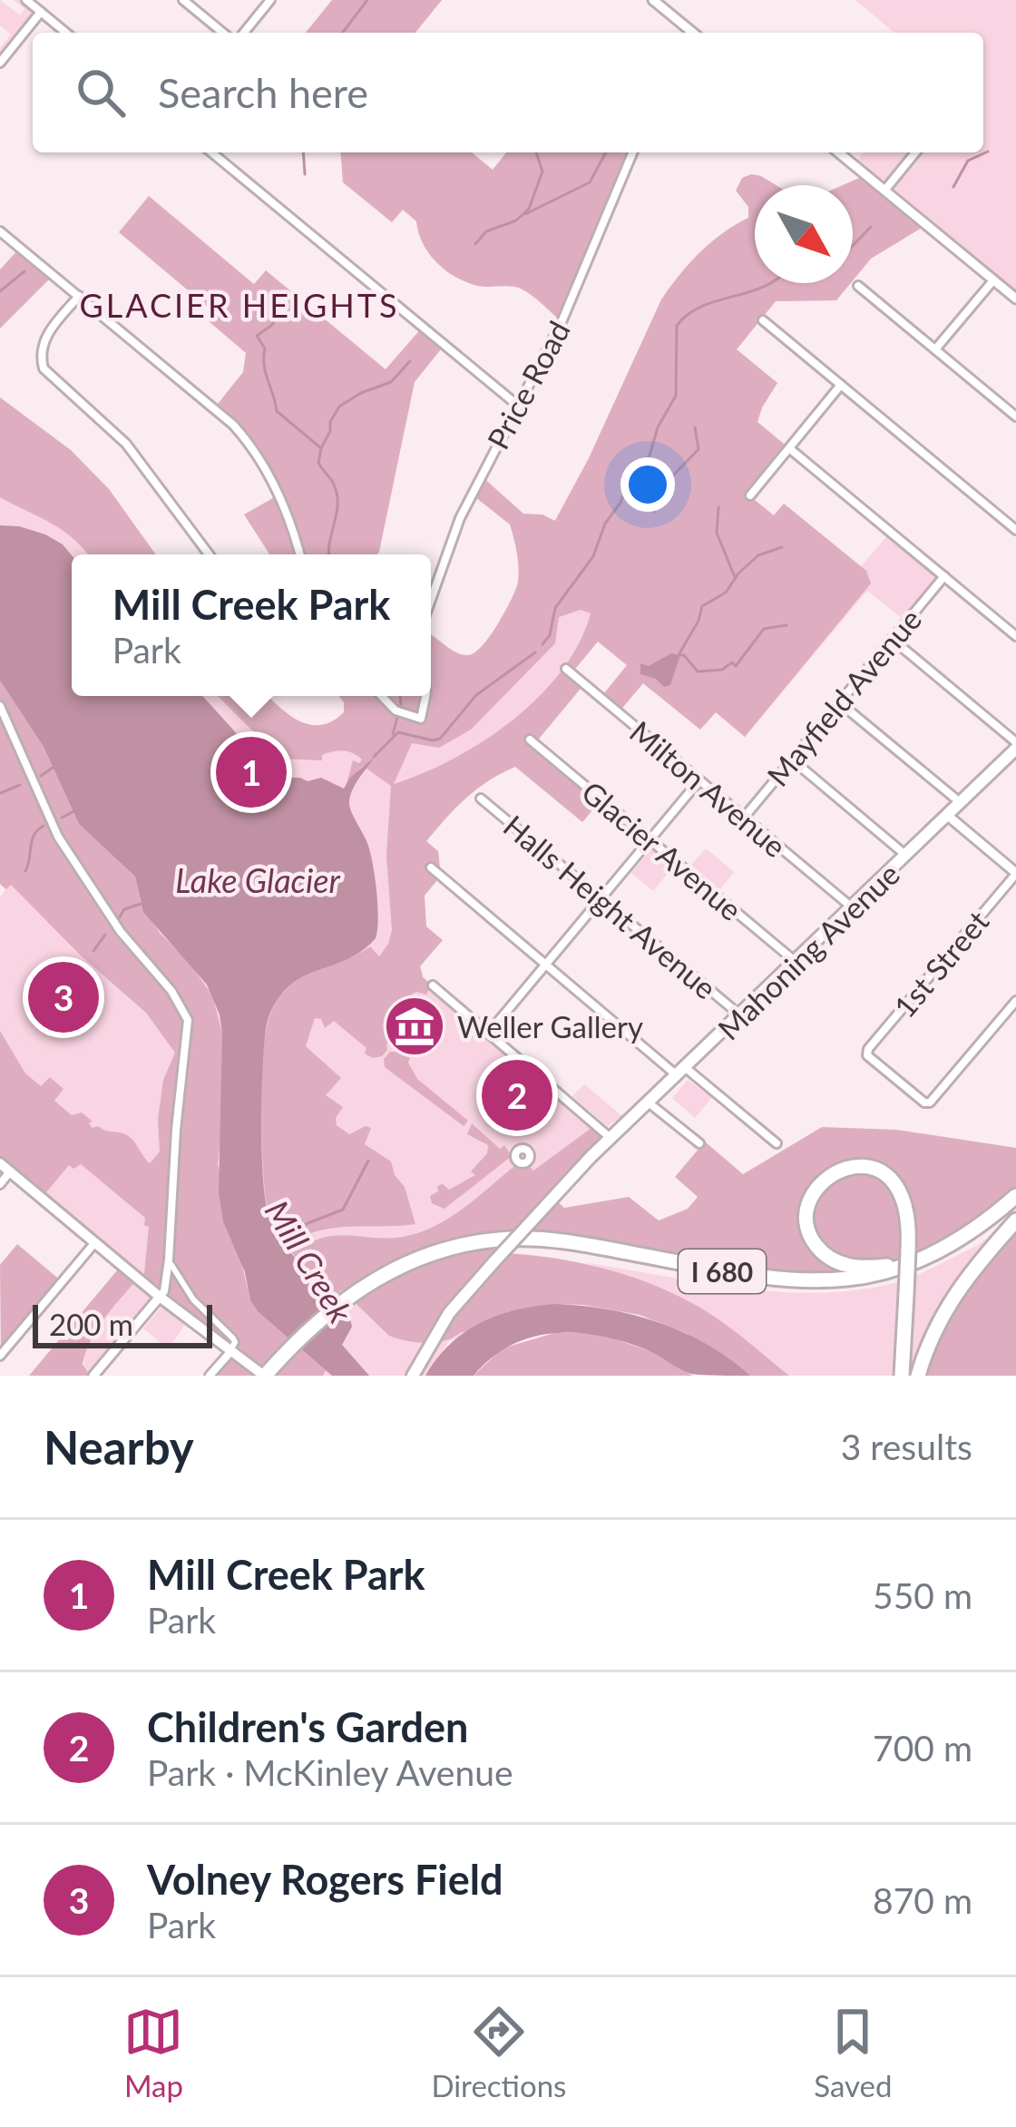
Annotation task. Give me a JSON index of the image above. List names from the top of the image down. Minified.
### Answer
{"streets":{"highway":["I 680"],"main road":["Mahoning Avenue"],"street":["Price Road","Mayfield Avenue","Milton Avenue","Glacier Avenue","Halls Height Avenue","1st Street"]},"crossings":[["Mayfield Avenue","Milton Avenue"],["Milton Avenue","Mahoning Avenue"],["Glacier Avenue","Mahoning Avenue"],["Halls Height Avenue","Mahoning Avenue"]],"districts":["GLACIER HEIGHTS"],"water":["Lake Glacier","Mill Creek"],"places":{"museum":["Weller Gallery"]},"scale_bar":"200 m","north":"bottom right","page":{"search":"Search here","popup":["Mill Creek Park","Park"],"pins":["1","3","2"],"scale":"200 m","heading":["Nearby","3 results"],"list":[{"mark":"1","name":"Mill Creek Park","note":"Park","value":"550 m"},{"mark":"2","name":"Children's Garden","note":"Park · McKinley Avenue","value":"700 m"},{"mark":"3","name":"Volney Rogers Field","note":"Park","value":"870 m"}],"nav":["Map","Directions","Saved"]}}
